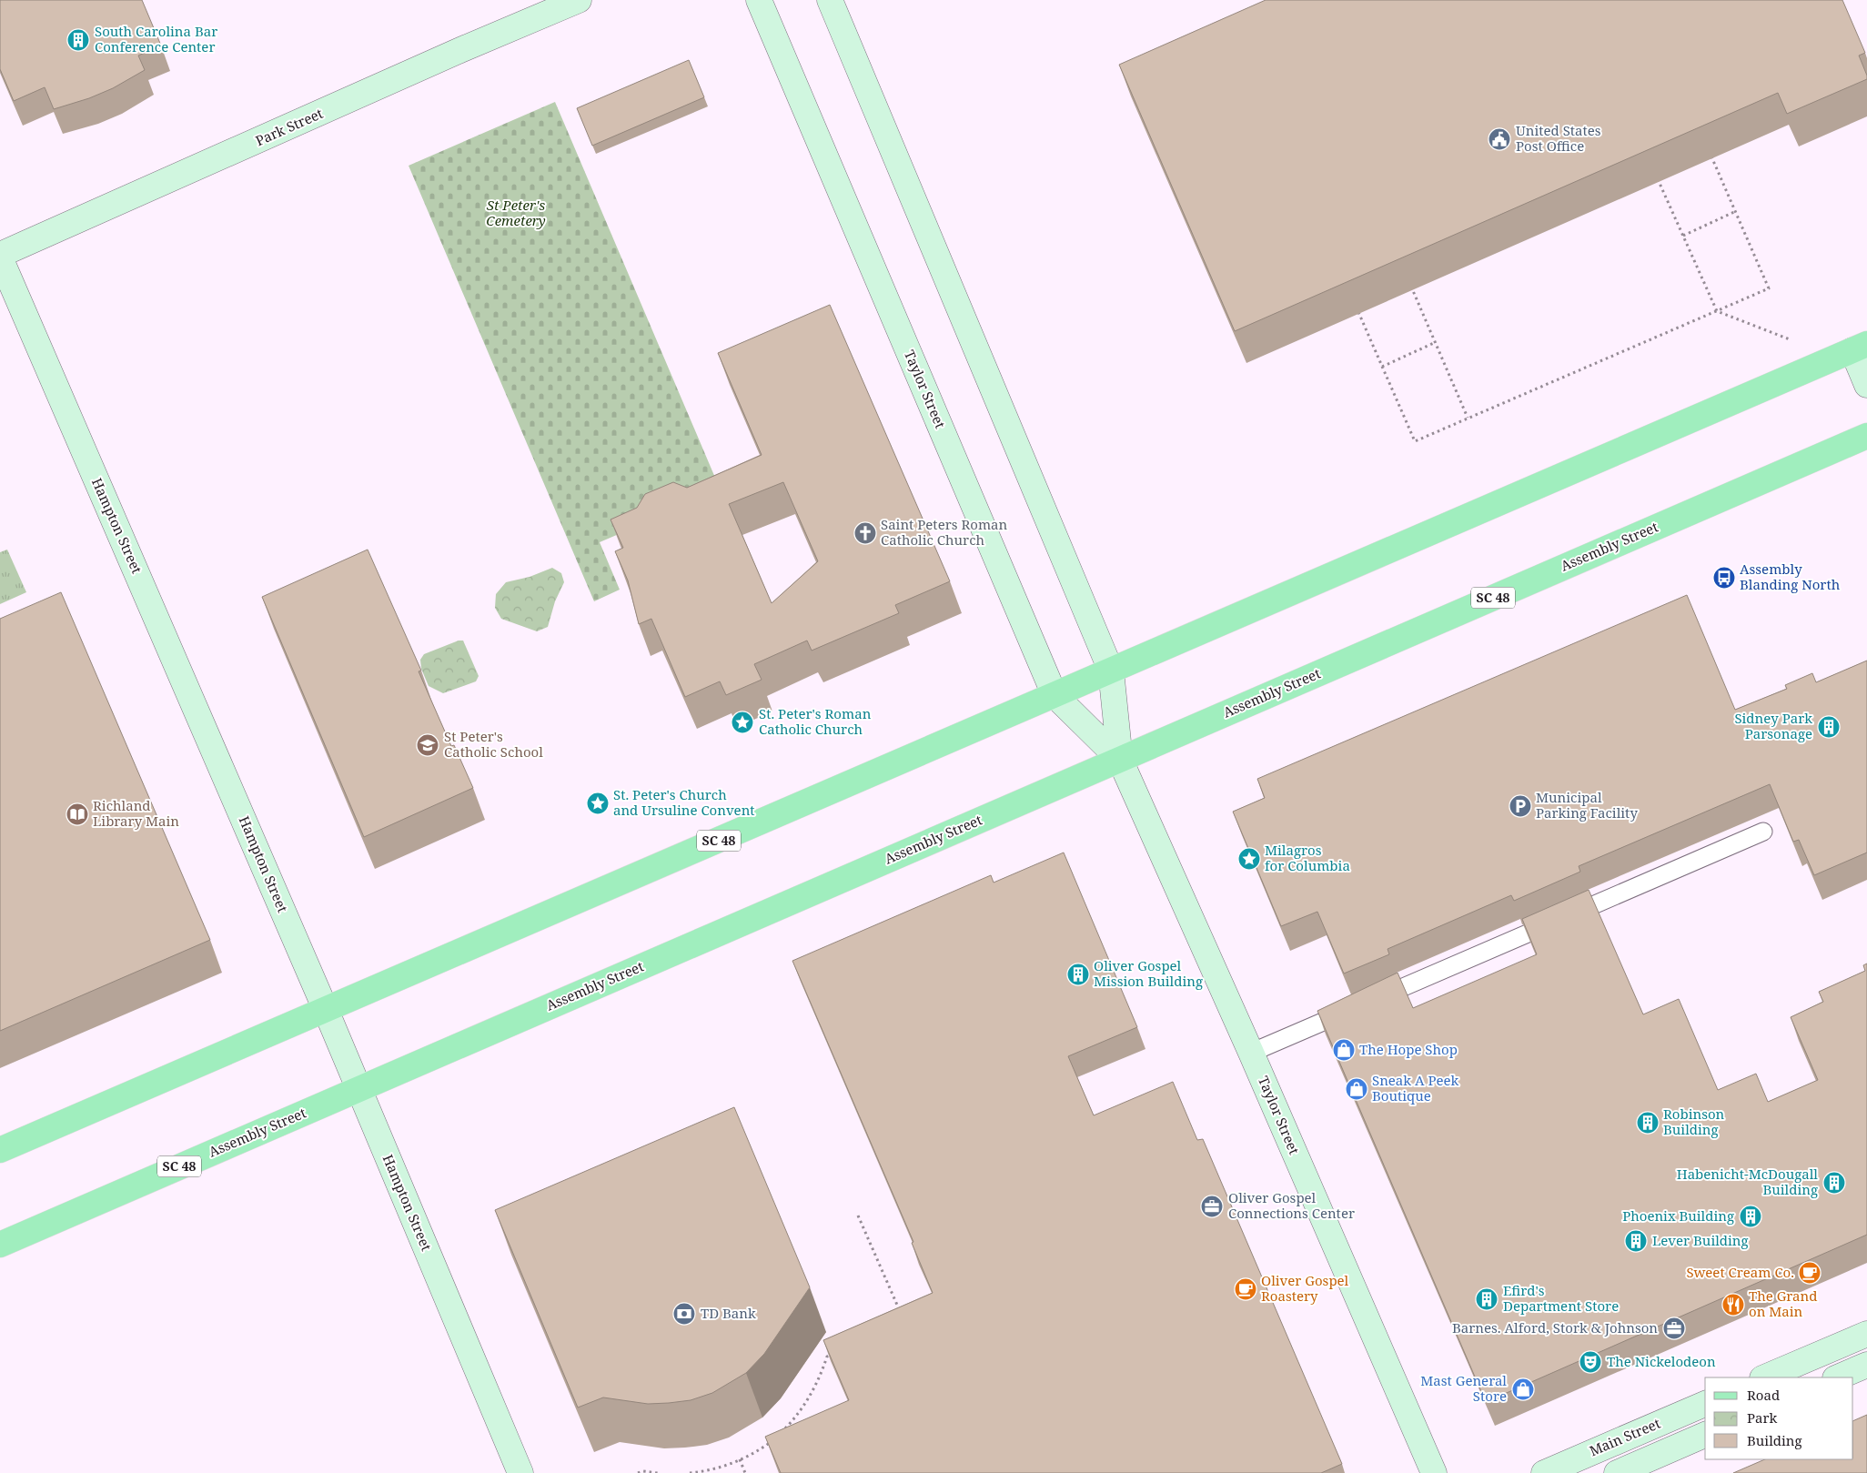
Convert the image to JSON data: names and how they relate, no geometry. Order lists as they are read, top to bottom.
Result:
{
  "streets": {
    "main road": [
      "Park Street",
      "Taylor Street",
      "Hampton Street",
      "Assembly Street",
      "SC 48",
      "Main Street"
    ]
  },
  "crossings": [
    ["Park Street", "Hampton Street"],
    ["Taylor Street", "Assembly Street"],
    ["Taylor Street", "SC 48"],
    ["Hampton Street", "Assembly Street"],
    ["Hampton Street", "SC 48"]
  ],
  "parks": ["St Peter's Cemetery"],
  "places": {
    "building": [
      "South Carolina Bar Conference Center",
      "Sidney Park Parsonage",
      "Oliver Gospel Mission Building",
      "Robinson Building",
      "Habenicht-McDougall Building",
      "Phoenix Building",
      "Lever Building",
      "Efird's Department Store"
    ],
    "public building": ["United States Post Office"],
    "church": ["Saint Peters Roman Catholic Church"],
    "bus stop": ["Assembly Blanding North"],
    "place": ["St. Peter's Roman Catholic Church", "St. Peter's Church and Ursuline Convent", "Milagros for Columbia"],
    "school or university": ["St Peter's Catholic School"],
    "parking": ["Municipal Parking Facility"],
    "library": ["Richland Library Main"],
    "shop": ["The Hope Shop", "Sneak A Peek Boutique", "Mast General Store"],
    "office": ["Oliver Gospel Connections Center", "Barnes. Alford, Stork & Johnson"],
    "cafe": ["Sweet Cream Co.", "Oliver Gospel Roastery"],
    "restaurant": ["The Grand on Main"],
    "bank": ["TD Bank"],
    "theatre": ["The Nickelodeon"]
  },
  "legend": ["Road", "Park", "Building"]
}
